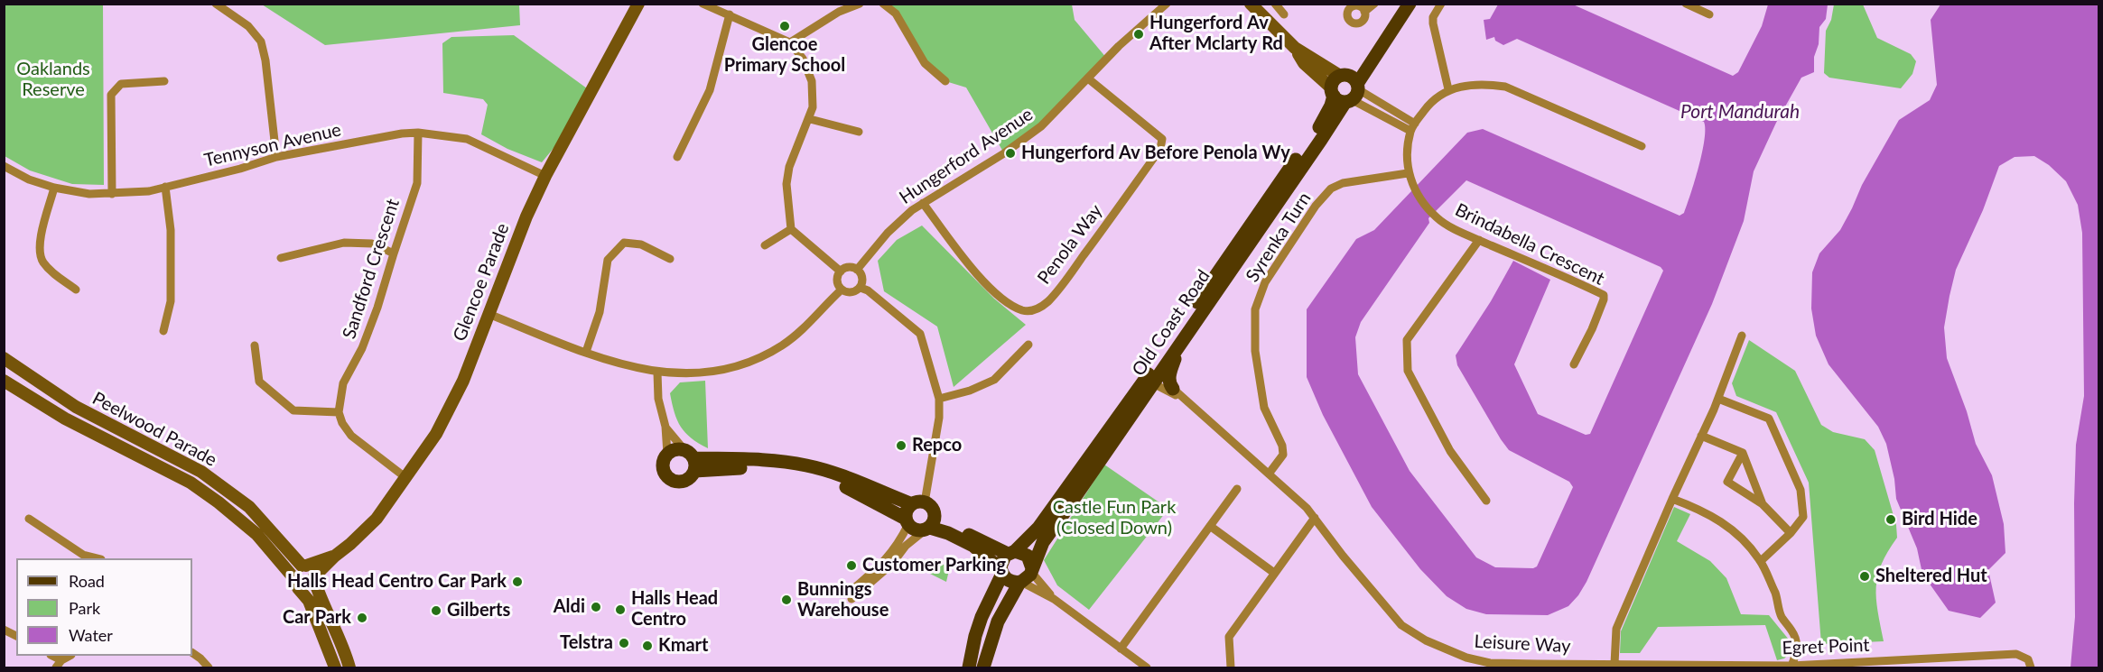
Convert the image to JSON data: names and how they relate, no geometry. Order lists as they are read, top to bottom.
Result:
{
  "streets": {
    "main road": ["Old Coast Road"],
    "street": [
      "Tennyson Avenue",
      "Hungerford Avenue",
      "Syrenka Turn",
      "Penola Way",
      "Brindabella Crescent",
      "Sandford Crescent",
      "Glencoe Parade",
      "Peelwood Parade",
      "Leisure Way",
      "Egret Point"
    ]
  },
  "crossings": [
    ["Tennyson Avenue", "Sandford Crescent"],
    ["Tennyson Avenue", "Glencoe Parade"],
    ["Hungerford Avenue", "Penola Way"],
    ["Syrenka Turn", "Brindabella Crescent"],
    ["Syrenka Turn", "Leisure Way"],
    ["Glencoe Parade", "Peelwood Parade"],
    ["Old Coast Road", "Leisure Way"],
    ["Leisure Way", "Egret Point"]
  ],
  "water": ["Port Mandurah"],
  "parks": ["Oaklands Reserve", "Castle Fun Park (Closed Down)"],
  "places": [
    "Glencoe Primary School",
    "Hungerford Av After Mclarty Rd",
    "Hungerford Av Before Penola Wy",
    "Repco",
    "Bird Hide",
    "Customer Parking",
    "Sheltered Hut",
    "Halls Head Centro Car Park",
    "Bunnings Warehouse",
    "Aldi",
    "Halls Head Centro",
    "Gilberts",
    "Car Park",
    "Telstra",
    "Kmart"
  ],
  "legend": ["Road", "Park", "Water"]
}
